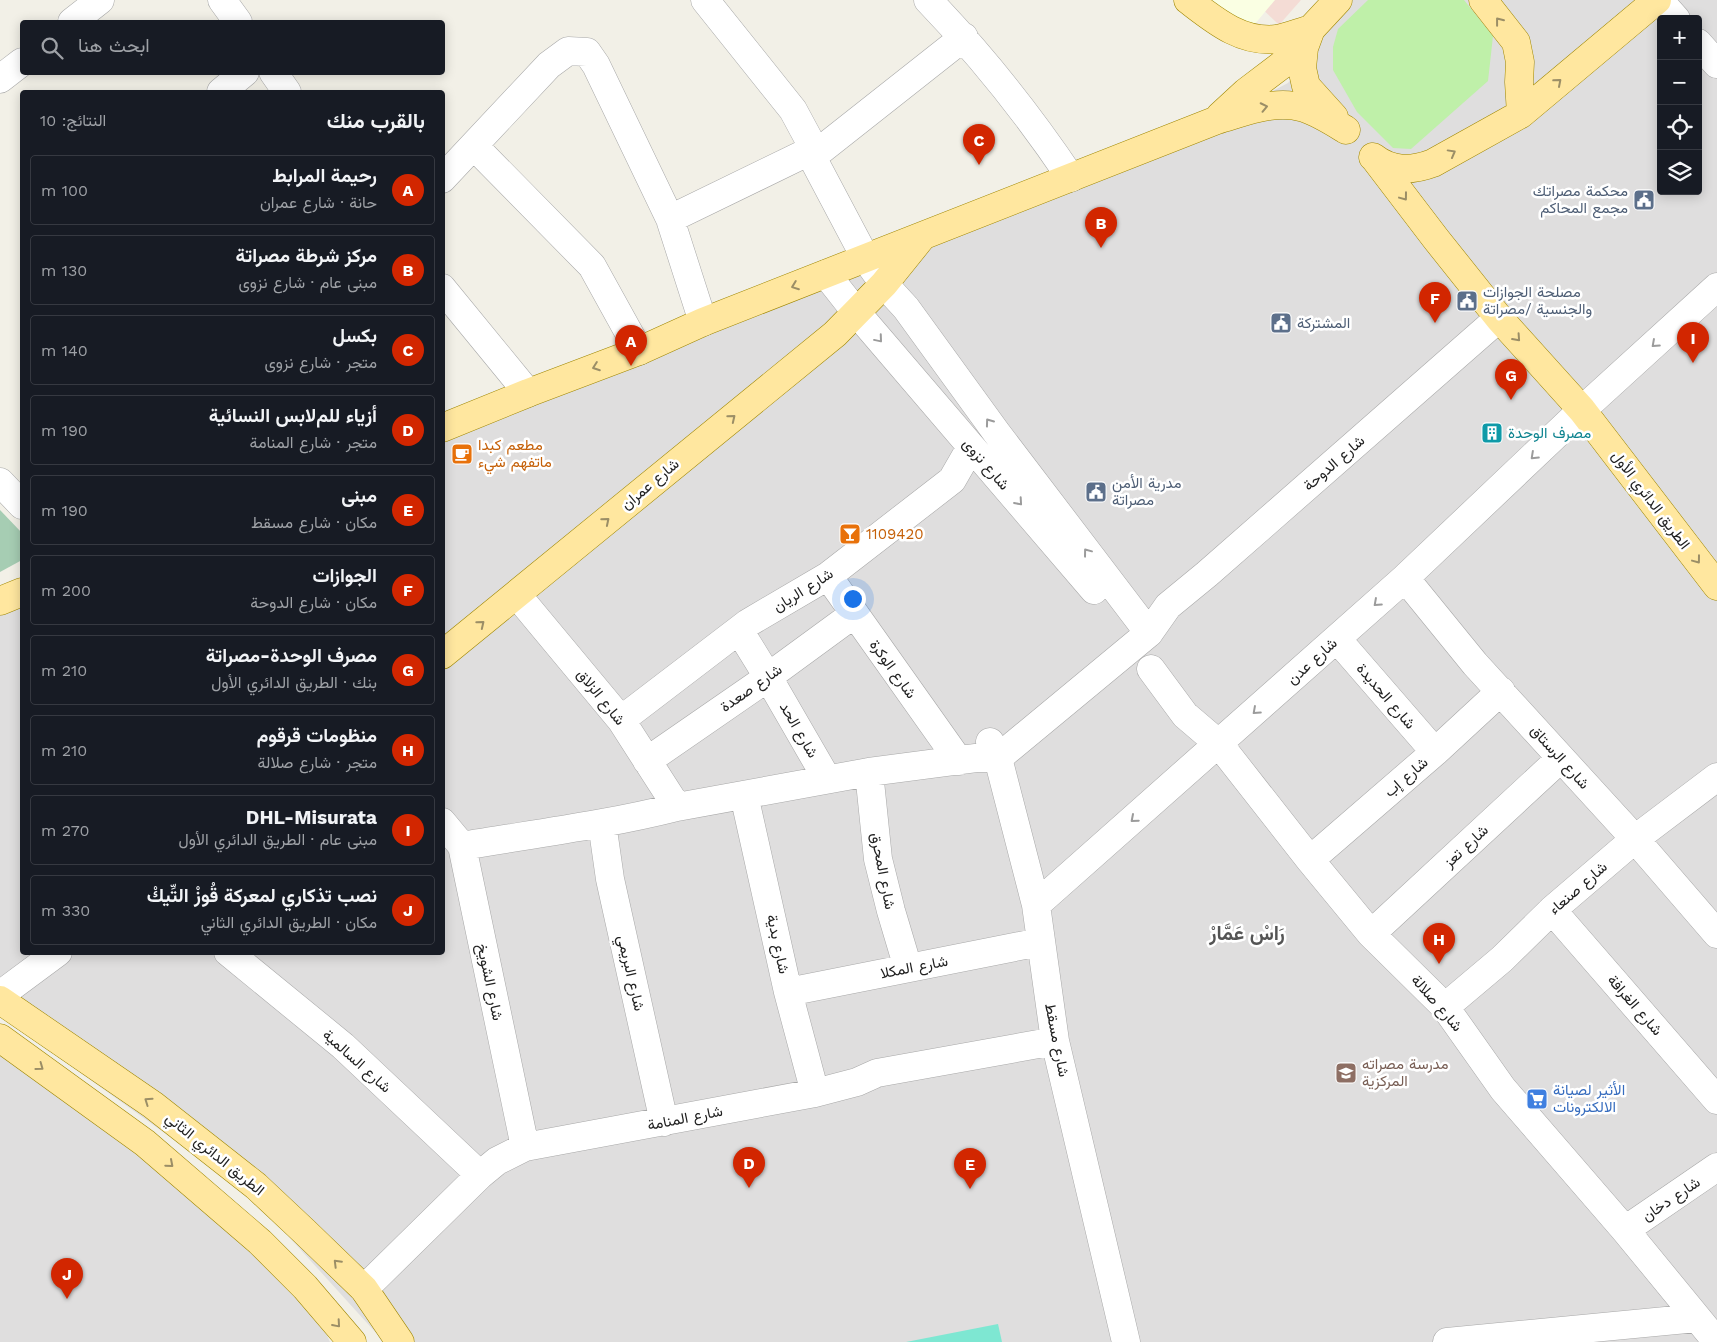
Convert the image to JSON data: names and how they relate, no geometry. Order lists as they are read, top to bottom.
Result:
{
  "streets": {
    "main road": ["شارع عمران", "الطريق الدائري الأول", "الطريق الدائري الثاني"],
    "street": [
      "شارع الدوحة",
      "شارع نزوى",
      "شارع الريان",
      "شارع عدن",
      "شارع الوكرة",
      "شارع صعدة",
      "شارع الحديدة",
      "شارع الزلاق",
      "شارع الحد",
      "شارع الرستاق",
      "شارع إب",
      "شارع تعز",
      "شارع المحرق",
      "شارع صنعاء",
      "شارع بدية",
      "شارع المكلا",
      "شارع البريمي",
      "شارع الشويخ",
      "شارع صلالة",
      "شارع الغرافة",
      "شارع مسقط",
      "شارع السالمية",
      "شارع المنامة",
      "شارع دخان"
    ]
  },
  "crossings": [
    ["شارع الدوحة", "شارع نزوى"],
    ["شارع الدوحة", "الطريق الدائري الأول"],
    ["شارع الدوحة", "شارع الوكرة"],
    ["شارع الدوحة", "شارع صلالة"],
    ["شارع الدوحة", "شارع مسقط"],
    ["شارع نزوى", "شارع عمران"],
    ["شارع نزوى", "شارع الريان"],
    ["شارع نزوى", "شارع صلالة"],
    ["شارع عمران", "شارع الزلاق"],
    ["الطريق الدائري الأول", "شارع عدن"],
    ["شارع الريان", "شارع الوكرة"],
    ["شارع الريان", "شارع الزلاق"],
    ["شارع الريان", "شارع الحد"],
    ["شارع عدن", "شارع الحديدة"],
    ["شارع عدن", "شارع الرستاق"],
    ["شارع عدن", "شارع صلالة"],
    ["شارع عدن", "شارع مسقط"],
    ["شارع الوكرة", "شارع صعدة"],
    ["شارع الوكرة", "شارع مسقط"],
    ["شارع صعدة", "شارع الزلاق"],
    ["شارع صعدة", "شارع الحد"],
    ["شارع الحديدة", "شارع إب"],
    ["شارع الرستاق", "شارع إب"],
    ["شارع الرستاق", "شارع تعز"],
    ["شارع الرستاق", "شارع صنعاء"],
    ["شارع إب", "شارع صلالة"],
    ["شارع تعز", "شارع صلالة"],
    ["شارع المحرق", "شارع المكلا"],
    ["شارع صنعاء", "شارع صلالة"],
    ["شارع صنعاء", "شارع الغرافة"],
    ["شارع بدية", "شارع المكلا"],
    ["شارع بدية", "شارع المنامة"],
    ["شارع المكلا", "شارع مسقط"],
    ["شارع البريمي", "شارع المنامة"],
    ["شارع الشويخ", "شارع المنامة"],
    ["شارع صلالة", "شارع دخان"],
    ["شارع مسقط", "شارع المنامة"],
    ["شارع السالمية", "شارع المنامة"],
    ["شارع المنامة", "الطريق الدائري الثاني"]
  ],
  "one_way": ["الطريق الدائري الأول", "شارع عدن"],
  "districts": ["رَاسْ عَمَّارْ"],
  "places": {
    "public building": [
      "محكمة مصراتك مجمع المحاكم",
      "مصلحة الجوازات والجنسية /مصراتة",
      "المشتركة",
      "مدرية الأمن مصراتة"
    ],
    "building": ["مصرف الوحدة"],
    "cafe": ["مطعم كبدا ماتفهم شيء"],
    "bar": ["1109420"],
    "school or university": ["مدرسة مصراته المركزية"],
    "supermarket": ["الأثير لصيانة الالكترونات"]
  },
  "page": {
    "map_buttons": ["+", "−"],
    "search": "ابحث هنا",
    "heading": ["بالقرب منك", "النتائج: 10"],
    "pins": [
      "C",
      "B",
      "F",
      "I",
      "A",
      "G",
      "H",
      "D",
      "E",
      "J"
    ],
    "list": [
      {
        "mark": "A",
        "name": "رحيمة المرابط",
        "note": "حانة · شارع عمران",
        "value": "100 m"
      },
      {
        "mark": "B",
        "name": "مركز شرطة مصراتة",
        "note": "مبنى عام · شارع نزوى",
        "value": "130 m"
      },
      {
        "mark": "C",
        "name": "بكسل",
        "note": "متجر · شارع نزوى",
        "value": "140 m"
      },
      {
        "mark": "D",
        "name": "أزياء للمﻻبس النسائية",
        "note": "متجر · شارع المنامة",
        "value": "190 m"
      },
      {
        "mark": "E",
        "name": "مبنى",
        "note": "مكان · شارع مسقط",
        "value": "190 m"
      },
      {
        "mark": "F",
        "name": "الجوازات",
        "note": "مكان · شارع الدوحة",
        "value": "200 m"
      },
      {
        "mark": "G",
        "name": "مصرف الوحدة-مصراتة",
        "note": "بنك · الطريق الدائري الأول",
        "value": "210 m"
      },
      {
        "mark": "H",
        "name": "منظومات قرقوم",
        "note": "متجر · شارع صلالة",
        "value": "210 m"
      },
      {
        "mark": "I",
        "name": "DHL-Misurata",
        "note": "مبنى عام · الطريق الدائري الأول",
        "value": "270 m"
      },
      {
        "mark": "J",
        "name": "نصب تذكاري لمعركة قُوزْ التِّيكْ",
        "note": "مكان · الطريق الدائري الثاني",
        "value": "330 m"
      }
    ]
  }
}
